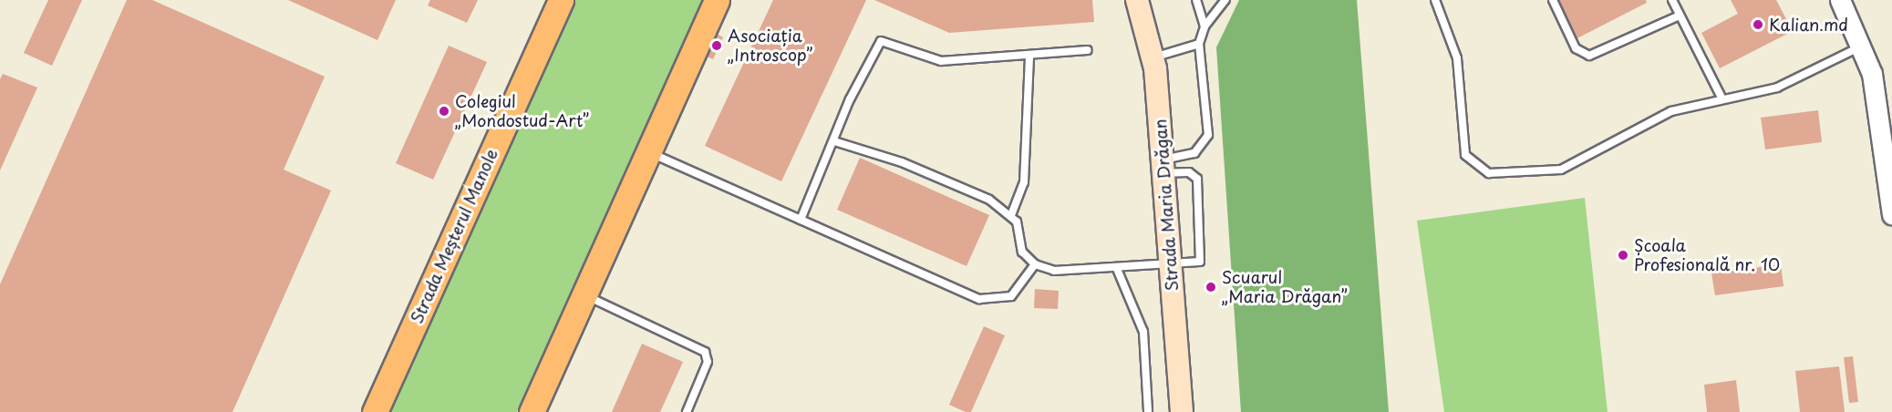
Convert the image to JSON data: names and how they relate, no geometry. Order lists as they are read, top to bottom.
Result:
{
  "streets": {
    "main road": ["Strada Maria Drăgan", "Strada Meșterul Manole"]
  },
  "places": [
    "Kalian.md",
    "Asociația „Introscop”",
    "Colegiul „Mondostud-Art”",
    "Școala Profesională nr. 10",
    "Scuarul „Maria Drăgan”"
  ]
}
